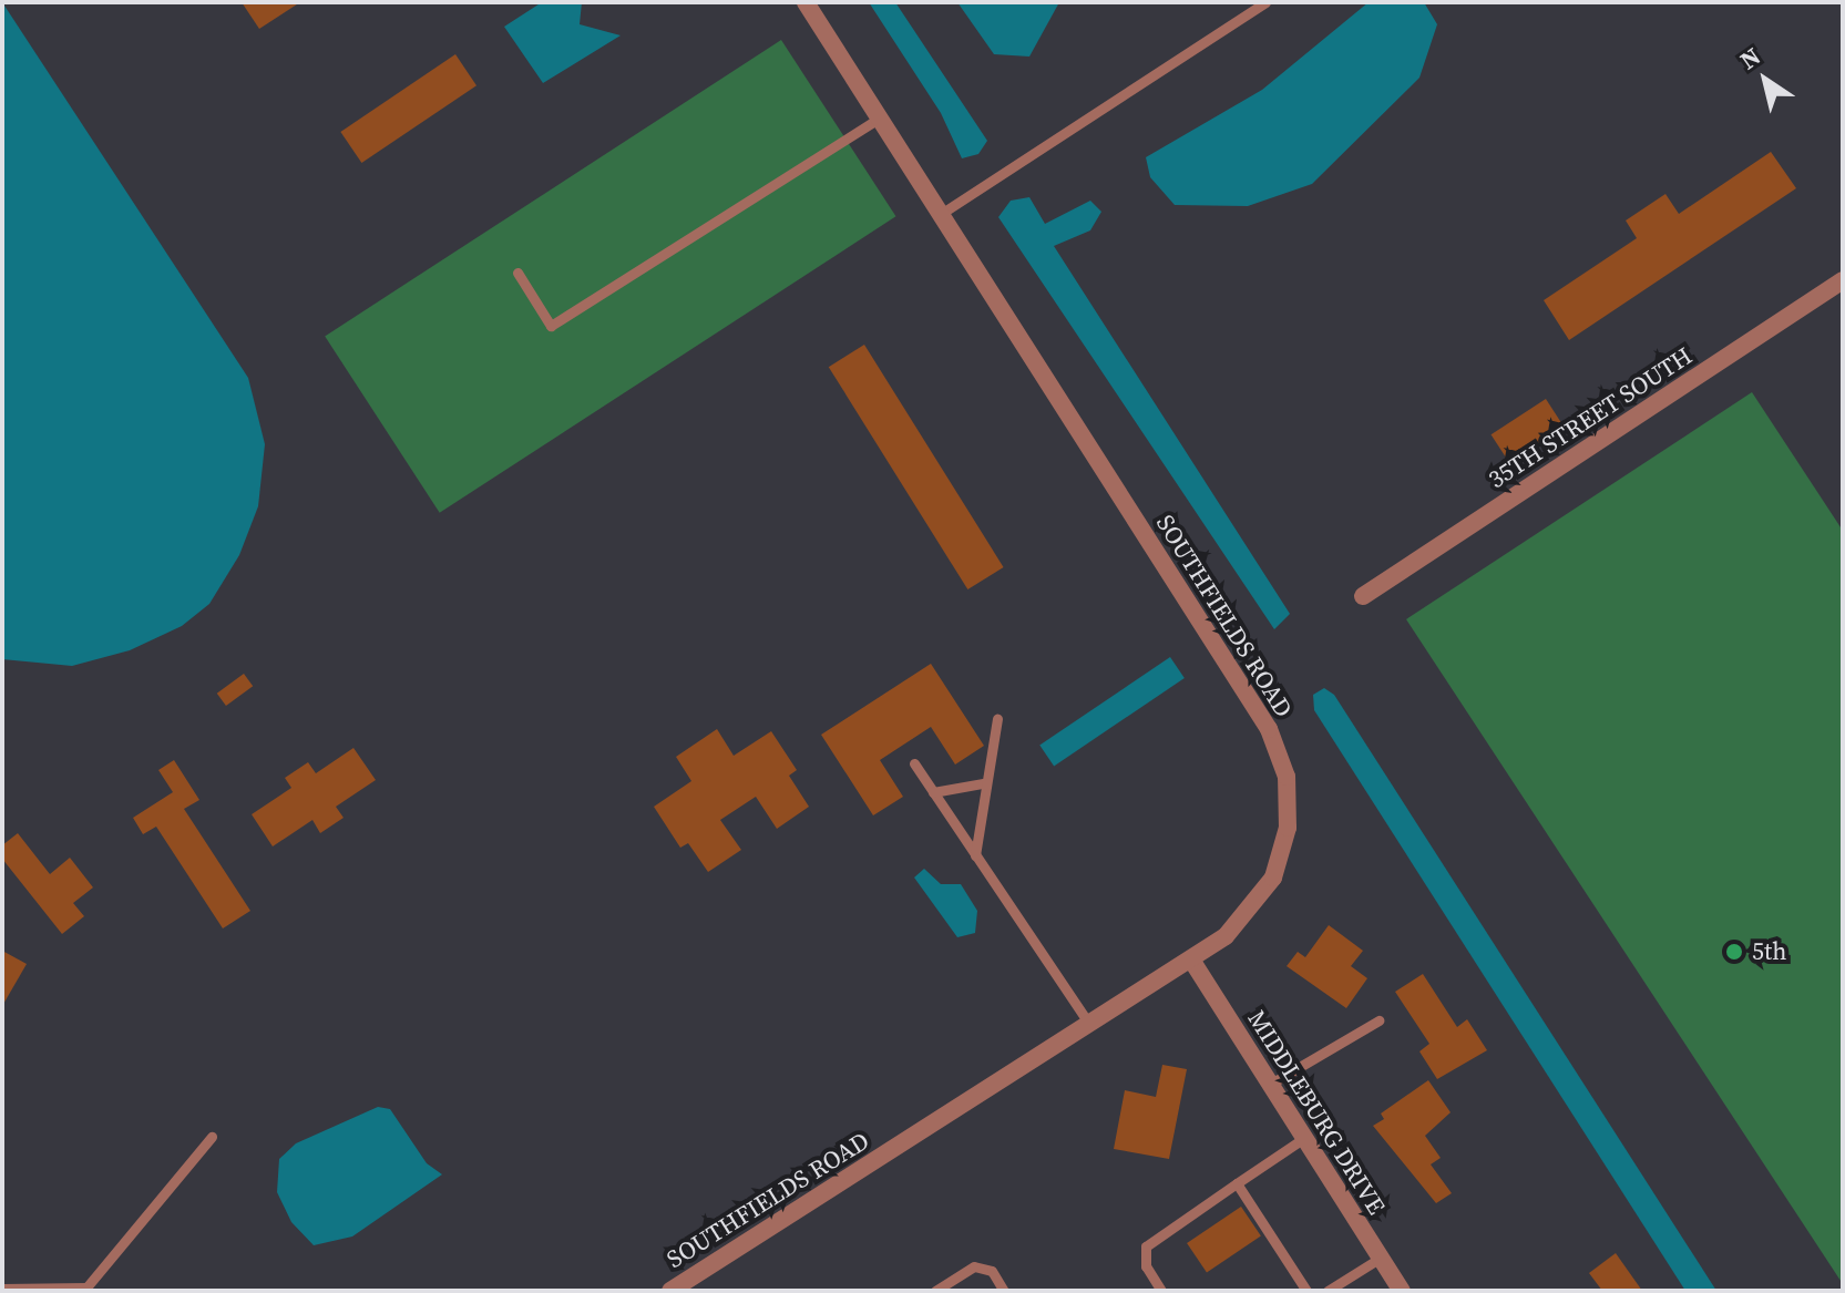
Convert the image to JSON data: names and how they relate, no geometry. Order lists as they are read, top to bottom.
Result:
{
  "streets": {
    "street": ["35TH STREET SOUTH", "SOUTHFIELDS ROAD", "MIDDLEBURG DRIVE"]
  },
  "crossings": [
    ["SOUTHFIELDS ROAD", "MIDDLEBURG DRIVE"]
  ],
  "places": ["5th"],
  "north": "top left"
}
